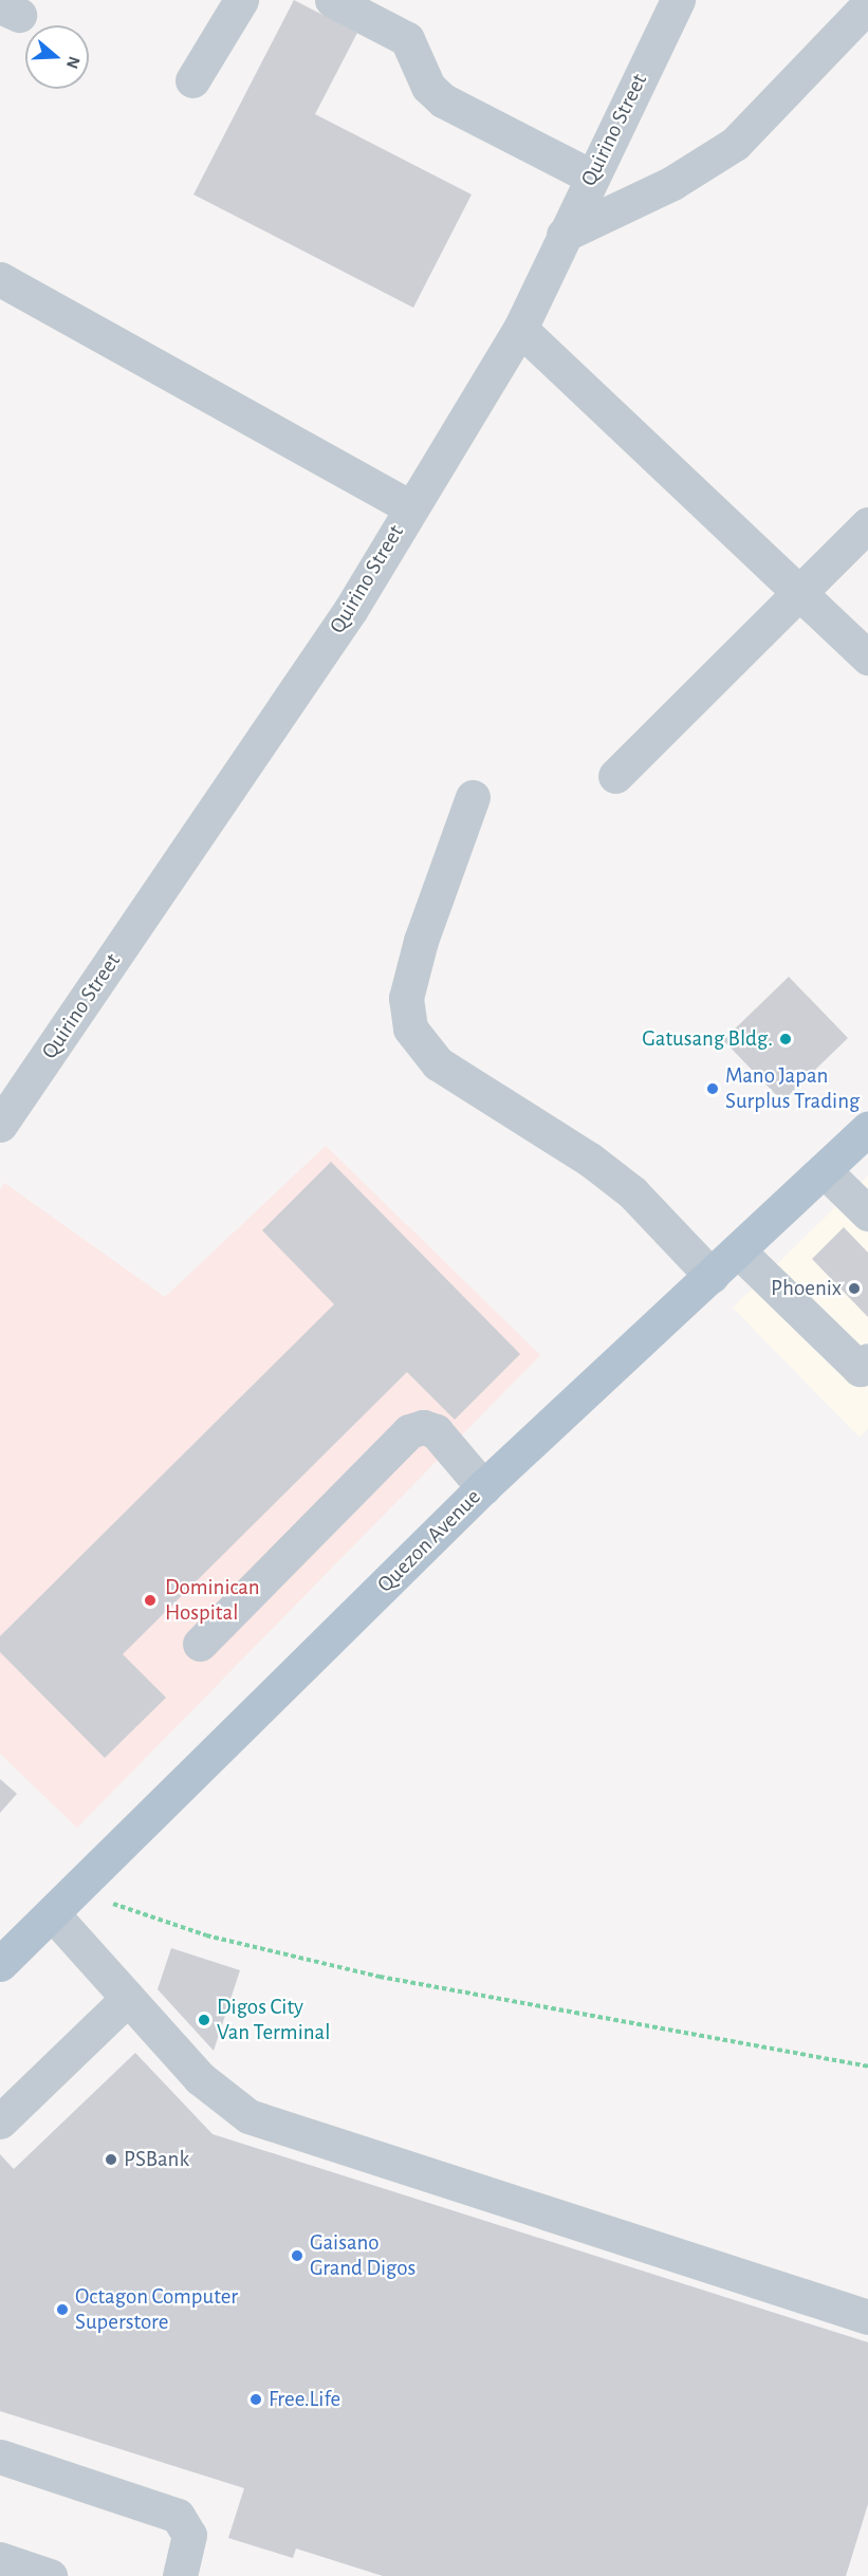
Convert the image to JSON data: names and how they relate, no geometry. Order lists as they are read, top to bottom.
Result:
{
  "streets": {
    "main road": ["Quezon Avenue"],
    "street": ["Quirino Street"]
  },
  "places": [
    "Gatusang Bldg.",
    "Mano Japan Surplus Trading",
    "Phoenix",
    "Dominican Hospital",
    "Digos City Van Terminal",
    "PSBank",
    "Gaisano Grand Digos",
    "Octagon Computer Superstore",
    "Free.Life"
  ],
  "north": "right"
}
